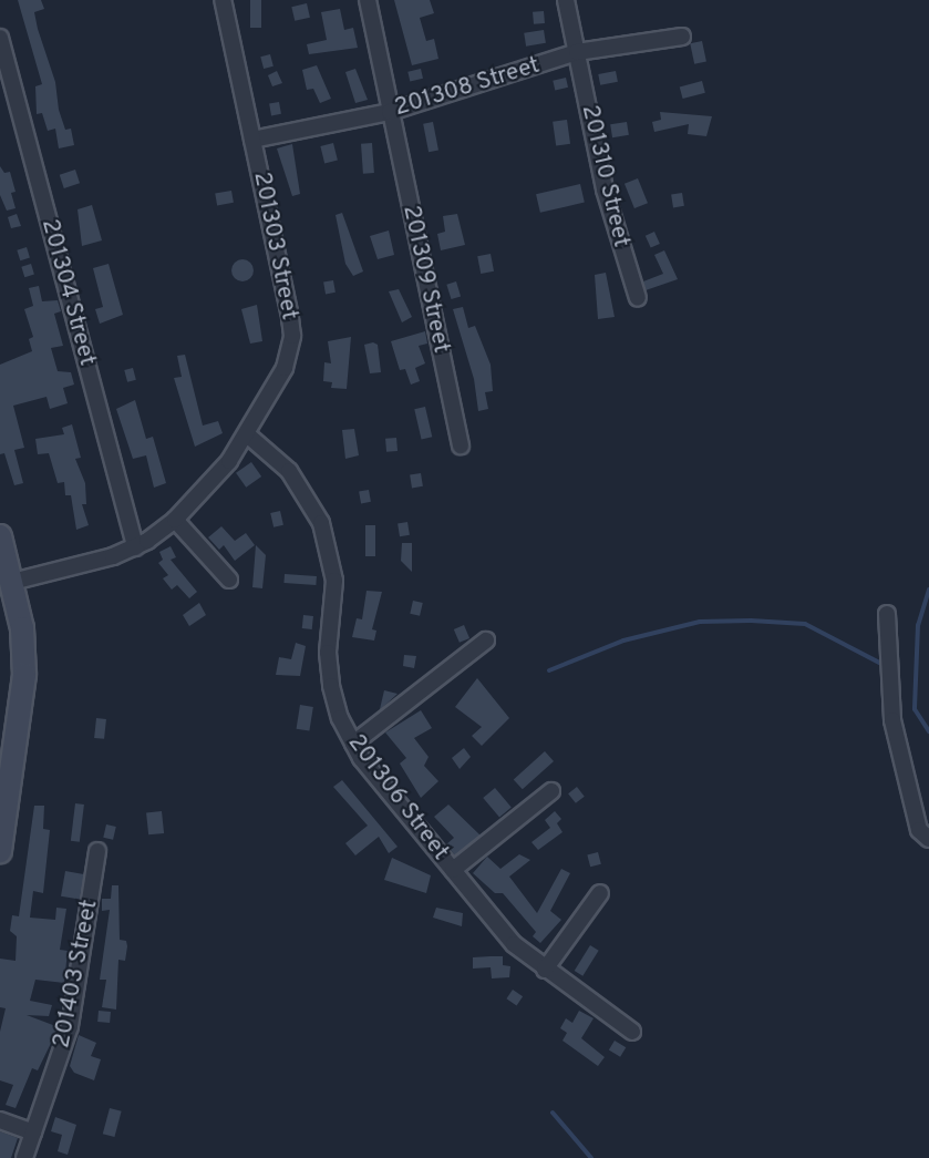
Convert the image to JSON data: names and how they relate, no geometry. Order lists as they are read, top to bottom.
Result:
{
  "streets": {
    "street": [
      "201308 Street",
      "201310 Street",
      "201303 Street",
      "201309 Street",
      "201304 Street",
      "201306 Street",
      "201403 Street"
    ]
  },
  "crossings": [
    ["201308 Street", "201310 Street"],
    ["201308 Street", "201303 Street"],
    ["201308 Street", "201309 Street"],
    ["201303 Street", "201304 Street"],
    ["201303 Street", "201306 Street"]
  ]
}
